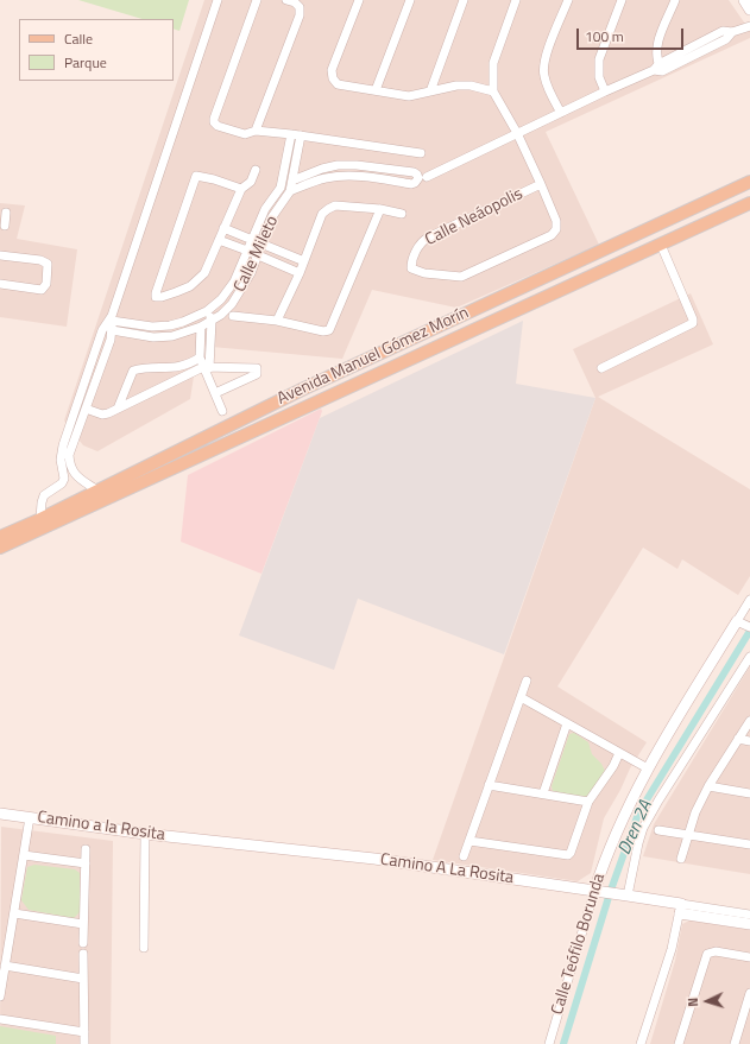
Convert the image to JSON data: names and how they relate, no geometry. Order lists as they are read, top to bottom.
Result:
{
  "streets": {
    "main road": ["Avenida Manuel Gómez Morín"],
    "street": [
      "Calle Neáopolis",
      "Calle Mileto",
      "Camino a la Rosita",
      "Camino A La Rosita",
      "Calle Teófilo Borunda"
    ]
  },
  "crossings": [
    ["Camino a la Rosita", "Camino A La Rosita"],
    ["Camino A La Rosita", "Calle Teófilo Borunda"]
  ],
  "water": ["Dren 2A"],
  "legend": ["Calle", "Parque"],
  "scale_bar": "100 m",
  "north": "left"
}
